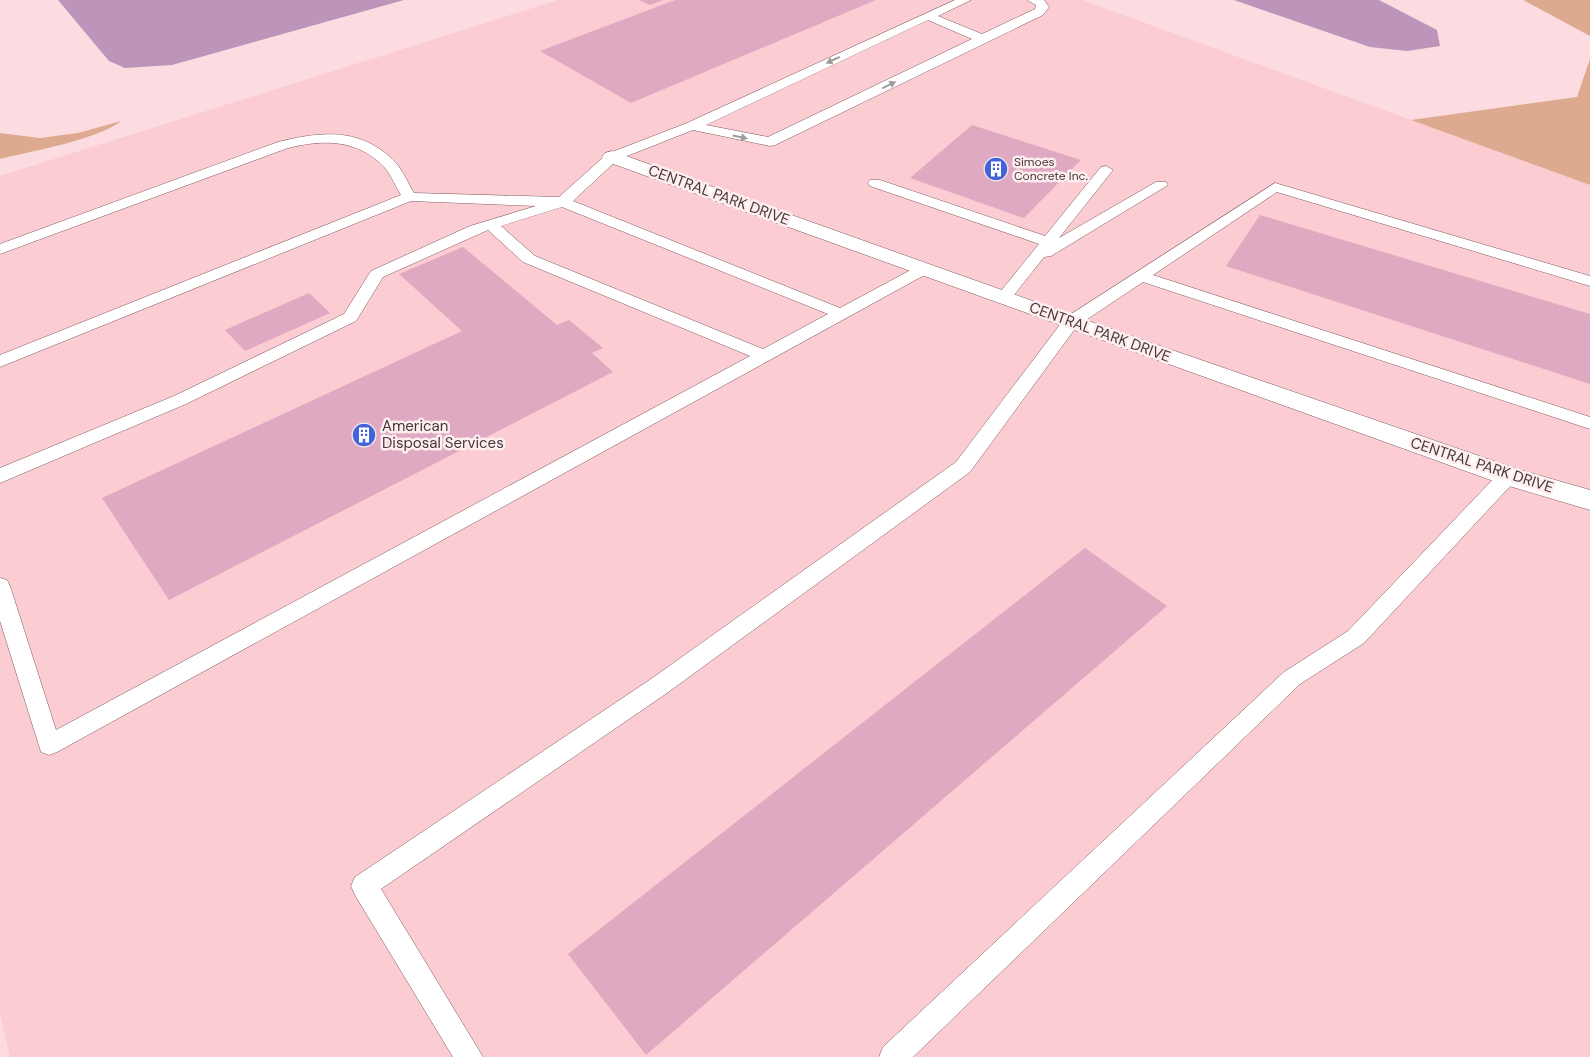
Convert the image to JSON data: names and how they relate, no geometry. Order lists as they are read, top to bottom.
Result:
{
  "streets": {
    "street": ["CENTRAL PARK DRIVE"]
  },
  "places": {
    "building": ["Simoes Concrete Inc.", "American Disposal Services"]
  }
}
